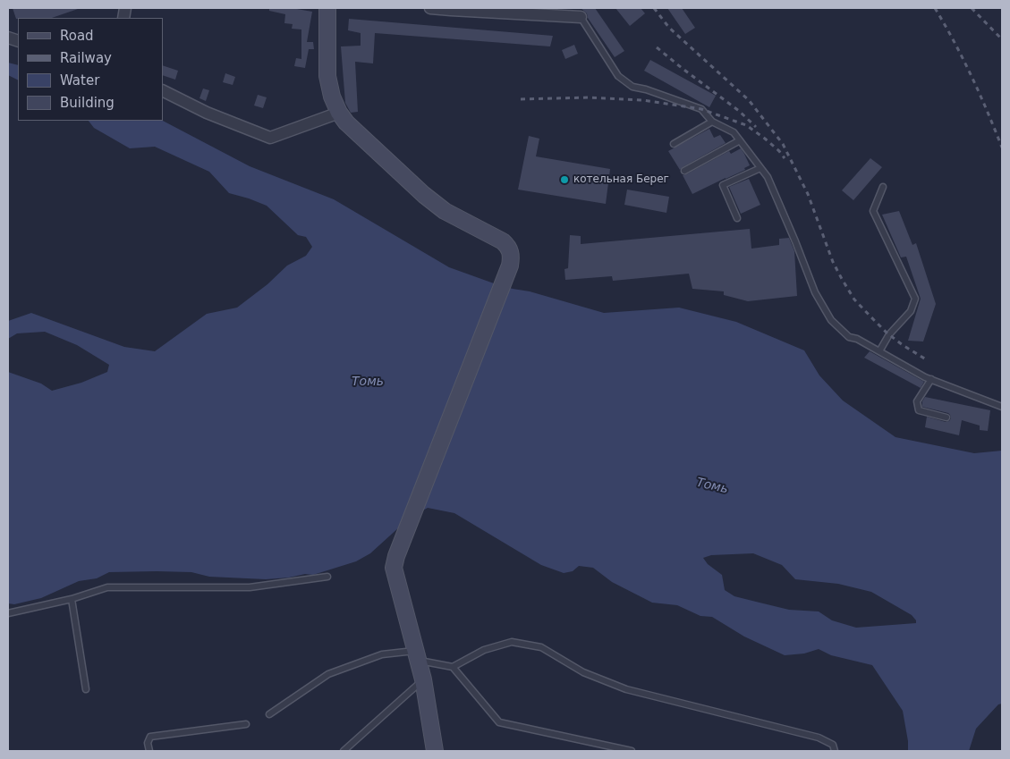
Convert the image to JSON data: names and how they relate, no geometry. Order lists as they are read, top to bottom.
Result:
{
  "water": ["Томь"],
  "places": ["котельная Берег"],
  "legend": [
    "Road",
    "Railway",
    "Water",
    "Building"
  ]
}
